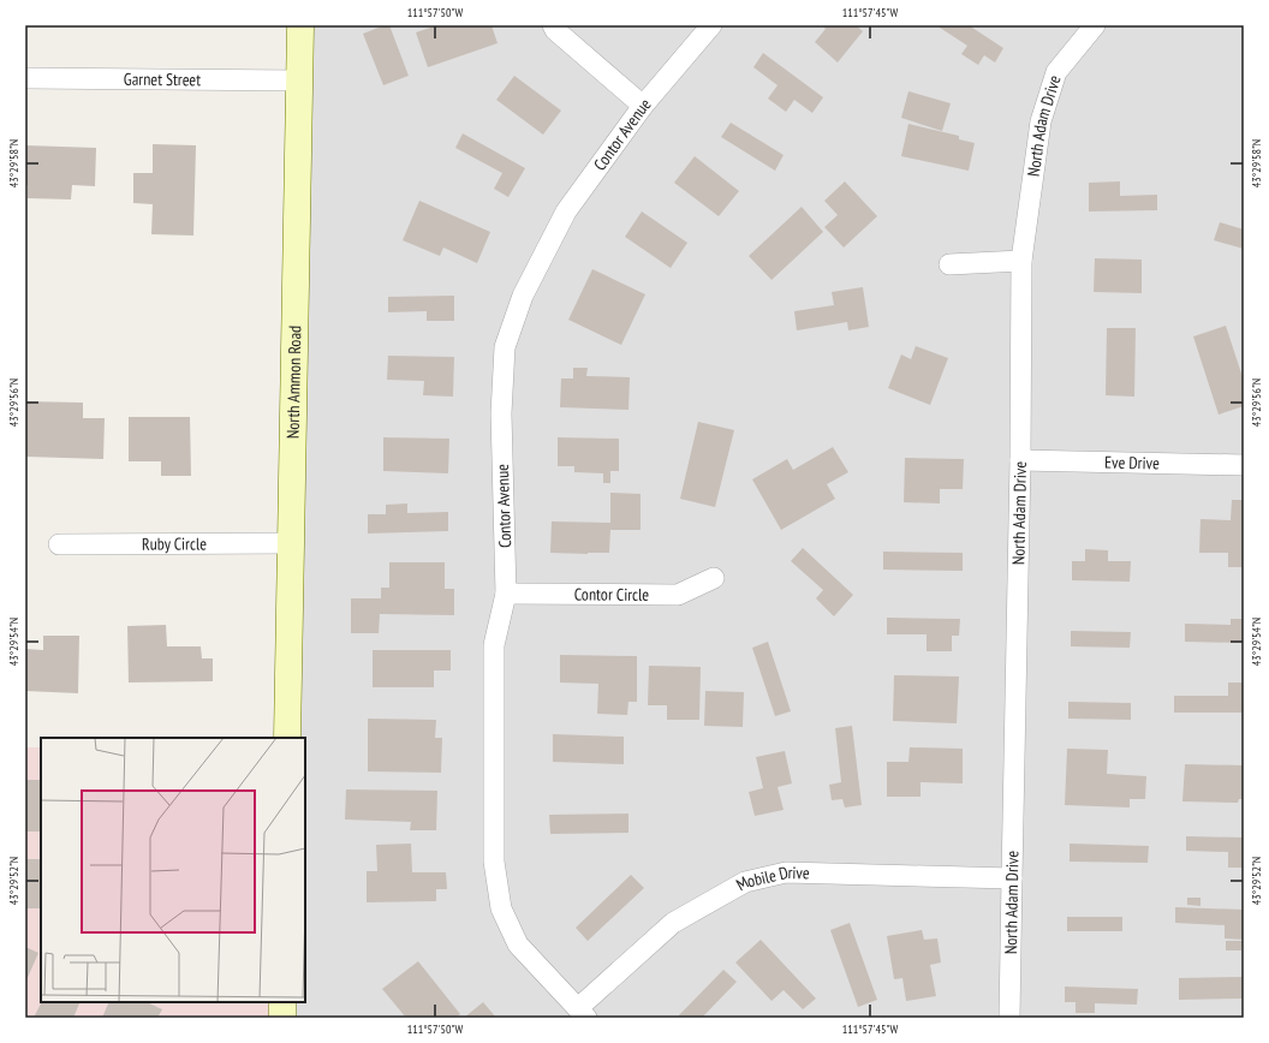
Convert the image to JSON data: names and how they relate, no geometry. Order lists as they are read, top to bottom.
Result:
{
  "streets": {
    "main road": ["North Ammon Road"],
    "street": [
      "Garnet Street",
      "North Adam Drive",
      "Contor Avenue",
      "Eve Drive",
      "Ruby Circle",
      "Contor Circle",
      "Mobile Drive"
    ]
  },
  "crossings": [
    ["Garnet Street", "North Ammon Road"],
    ["North Adam Drive", "Eve Drive"],
    ["North Adam Drive", "Mobile Drive"],
    ["Contor Avenue", "Contor Circle"],
    ["Contor Avenue", "Mobile Drive"],
    ["North Ammon Road", "Ruby Circle"]
  ],
  "coordinates": [
    "111°57'50\"W",
    "111°57'45\"W",
    "43°29'58\"N",
    "43°29'56\"N",
    "43°29'54\"N",
    "43°29'52\"N"
  ]
}
